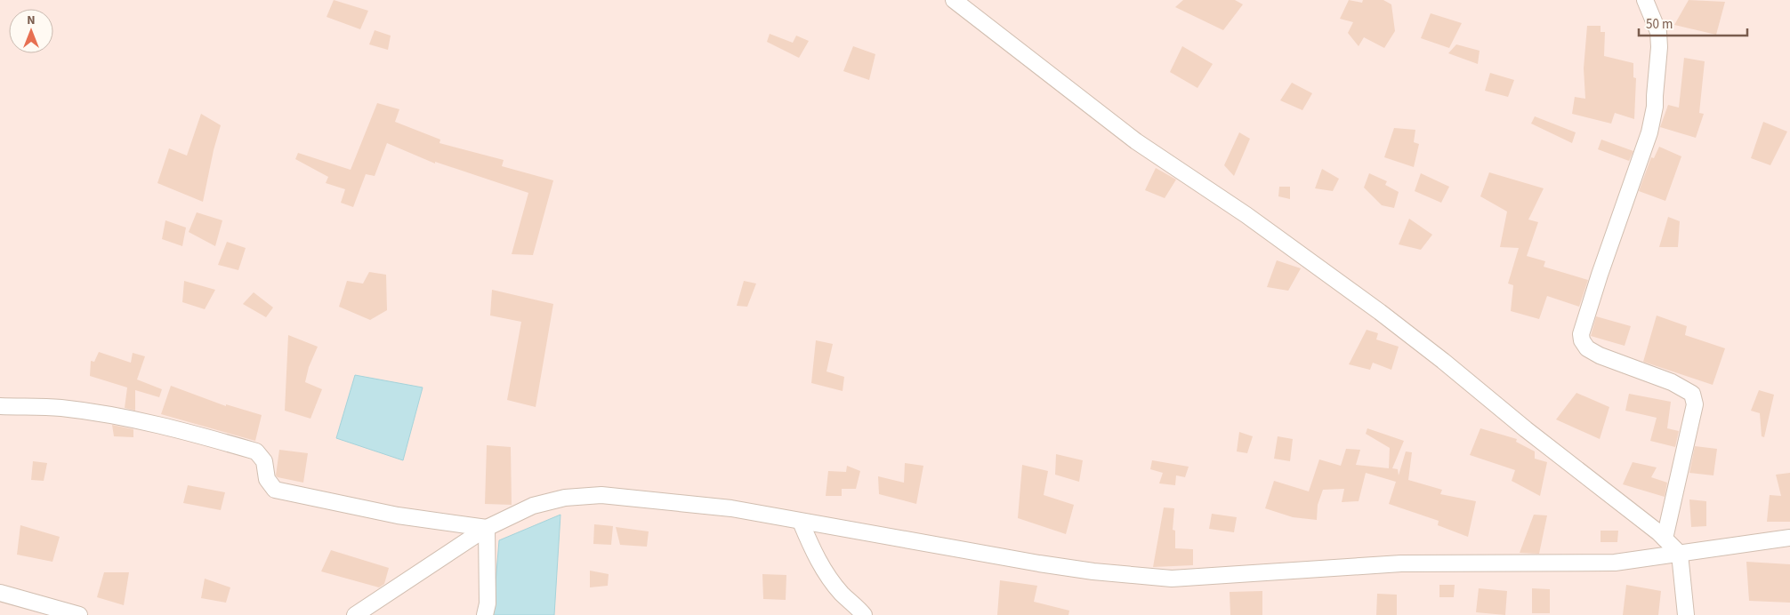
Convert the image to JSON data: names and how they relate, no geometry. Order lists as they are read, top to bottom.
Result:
{
  "scale_bar": "50 m",
  "north": "top"
}
